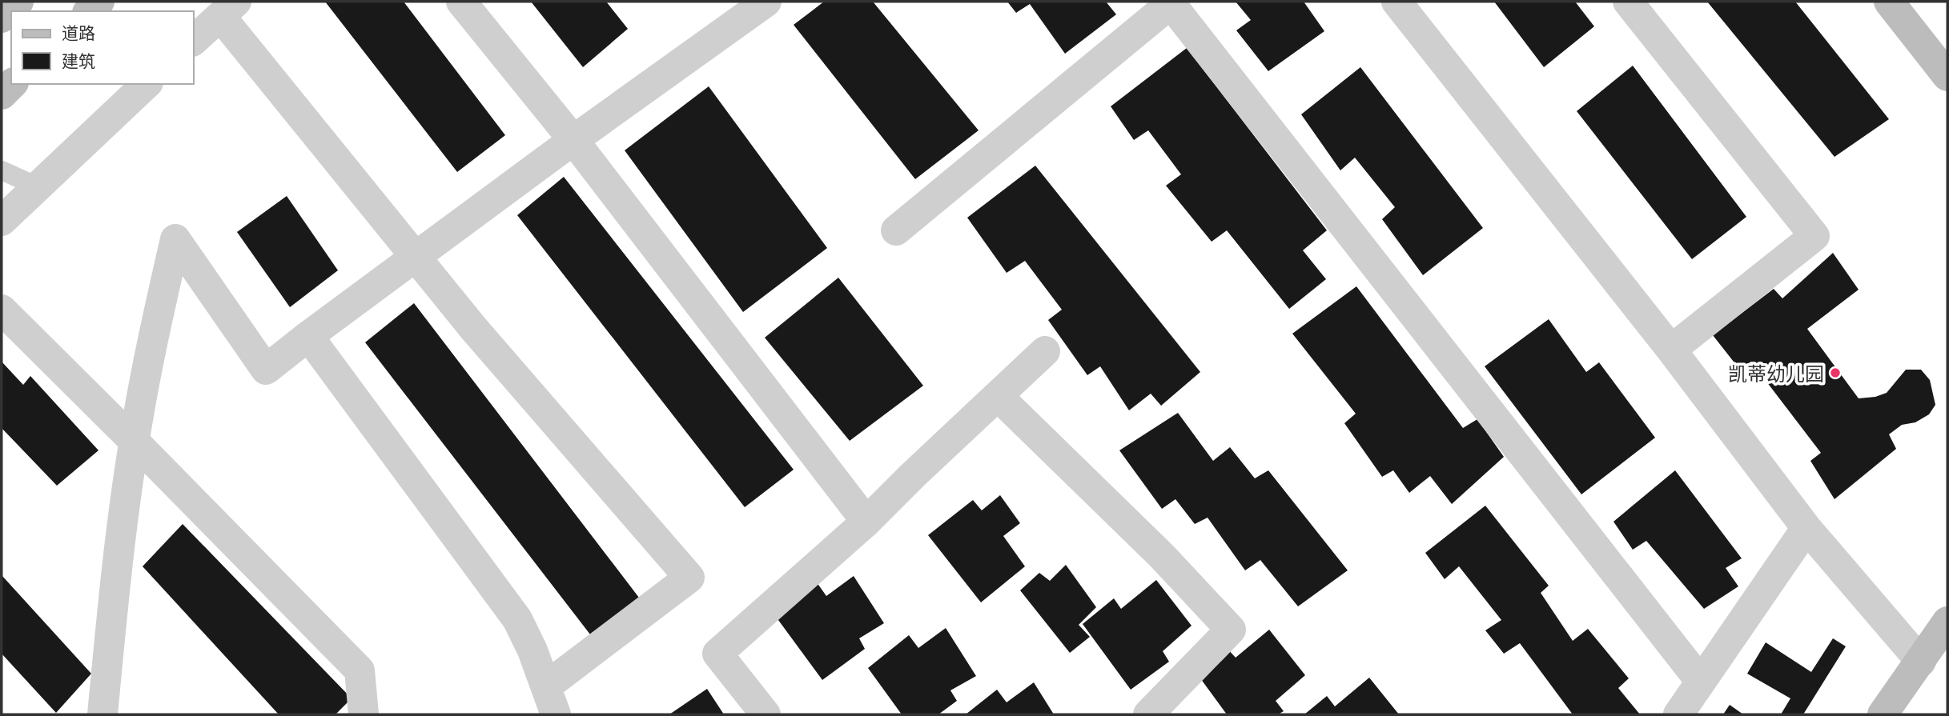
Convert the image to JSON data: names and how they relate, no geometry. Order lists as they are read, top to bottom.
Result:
{
  "places": ["凯蒂幼儿园"],
  "legend": ["道路", "建筑"]
}
